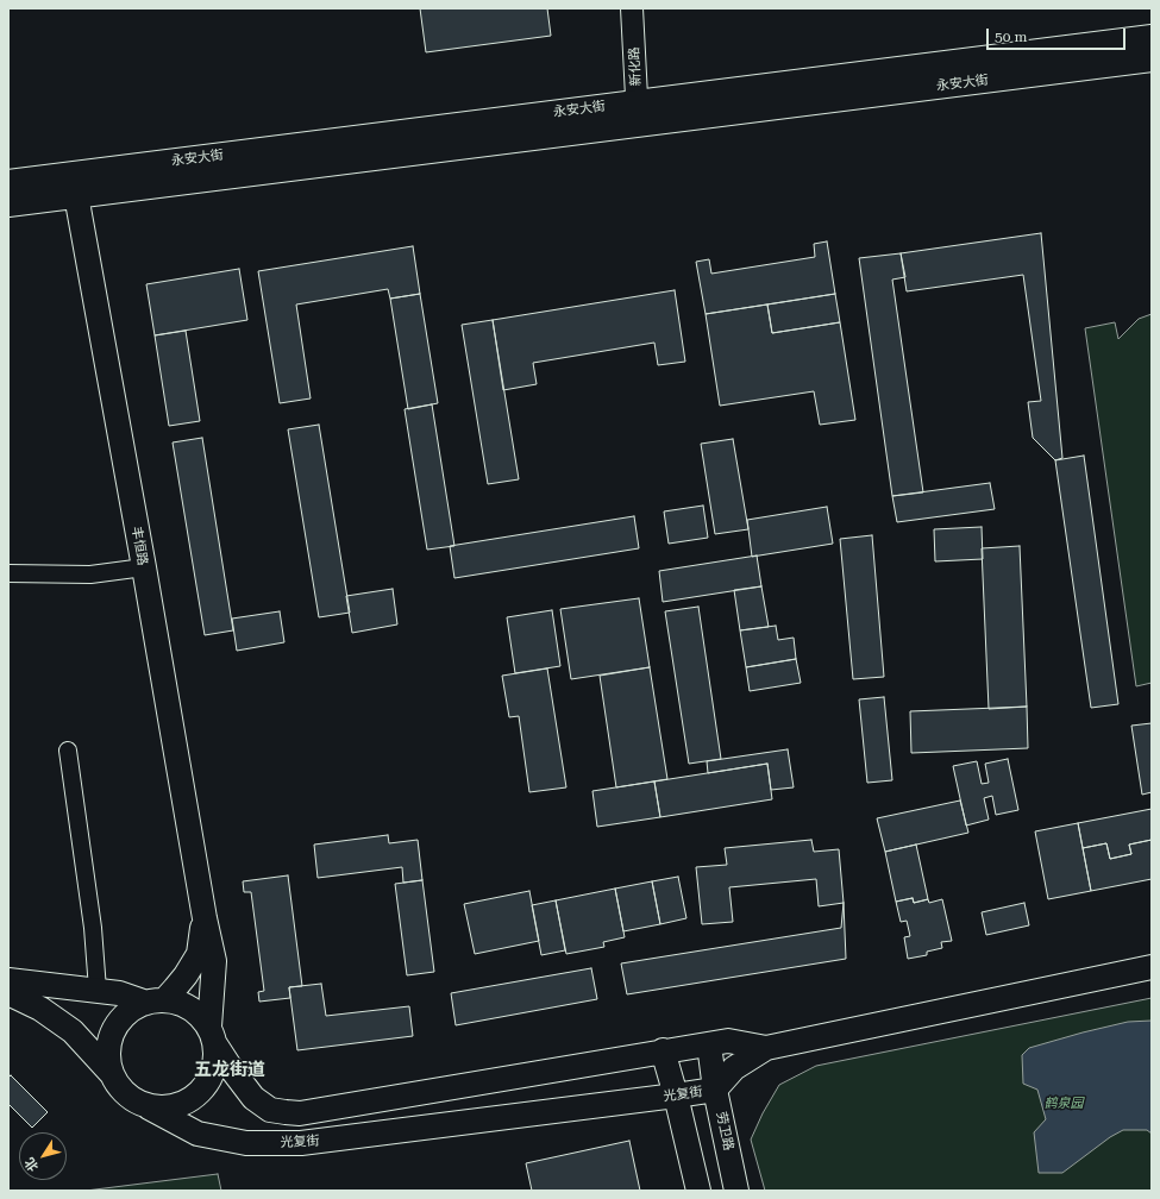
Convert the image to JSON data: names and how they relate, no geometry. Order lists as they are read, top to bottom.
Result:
{
  "streets": {
    "main road": [
      "永安大街",
      "丰恒路",
      "光复街",
      "劳卫路"
    ],
    "street": ["新化路"]
  },
  "crossings": [
    ["新化路", "永安大街"],
    ["永安大街", "丰恒路"],
    ["丰恒路", "光复街"],
    ["光复街", "劳卫路"]
  ],
  "districts": ["五龙街道"],
  "parks": ["鹤泉园"],
  "scale_bar": "50 m",
  "north": "bottom left"
}
